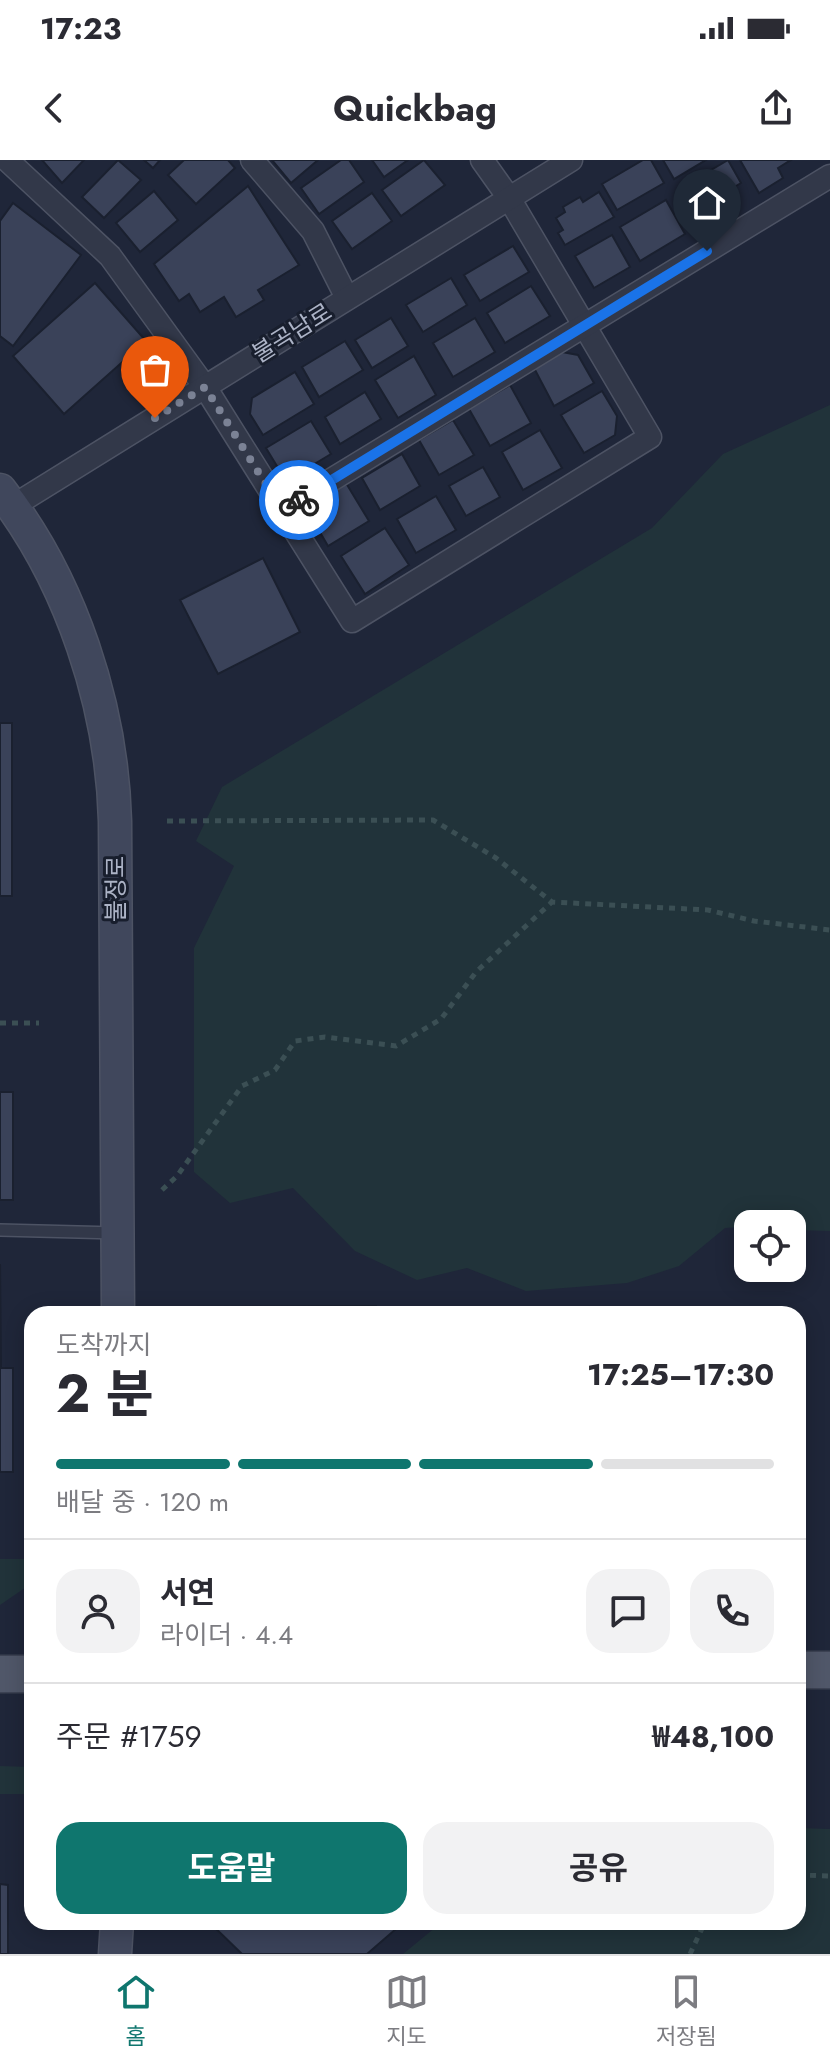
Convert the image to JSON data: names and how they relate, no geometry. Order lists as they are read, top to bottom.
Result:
{
  "streets": {
    "main road": ["불정로"],
    "street": ["불곡남로"]
  },
  "crossings": [
    ["불곡남로", "불정로"]
  ],
  "page": {
    "status": "17:23",
    "header": "Quickbag",
    "heading": ["2 분", "도착까지", "17:25–17:30"],
    "panel": [
      "서연",
      "라이더 · 4.4",
      "주문 #1759",
      "₩48,100"
    ],
    "bar": "배달 중 · 120 m",
    "buttons": ["도움말", "공유"],
    "tabs": ["홈", "지도", "저장됨"]
  }
}
